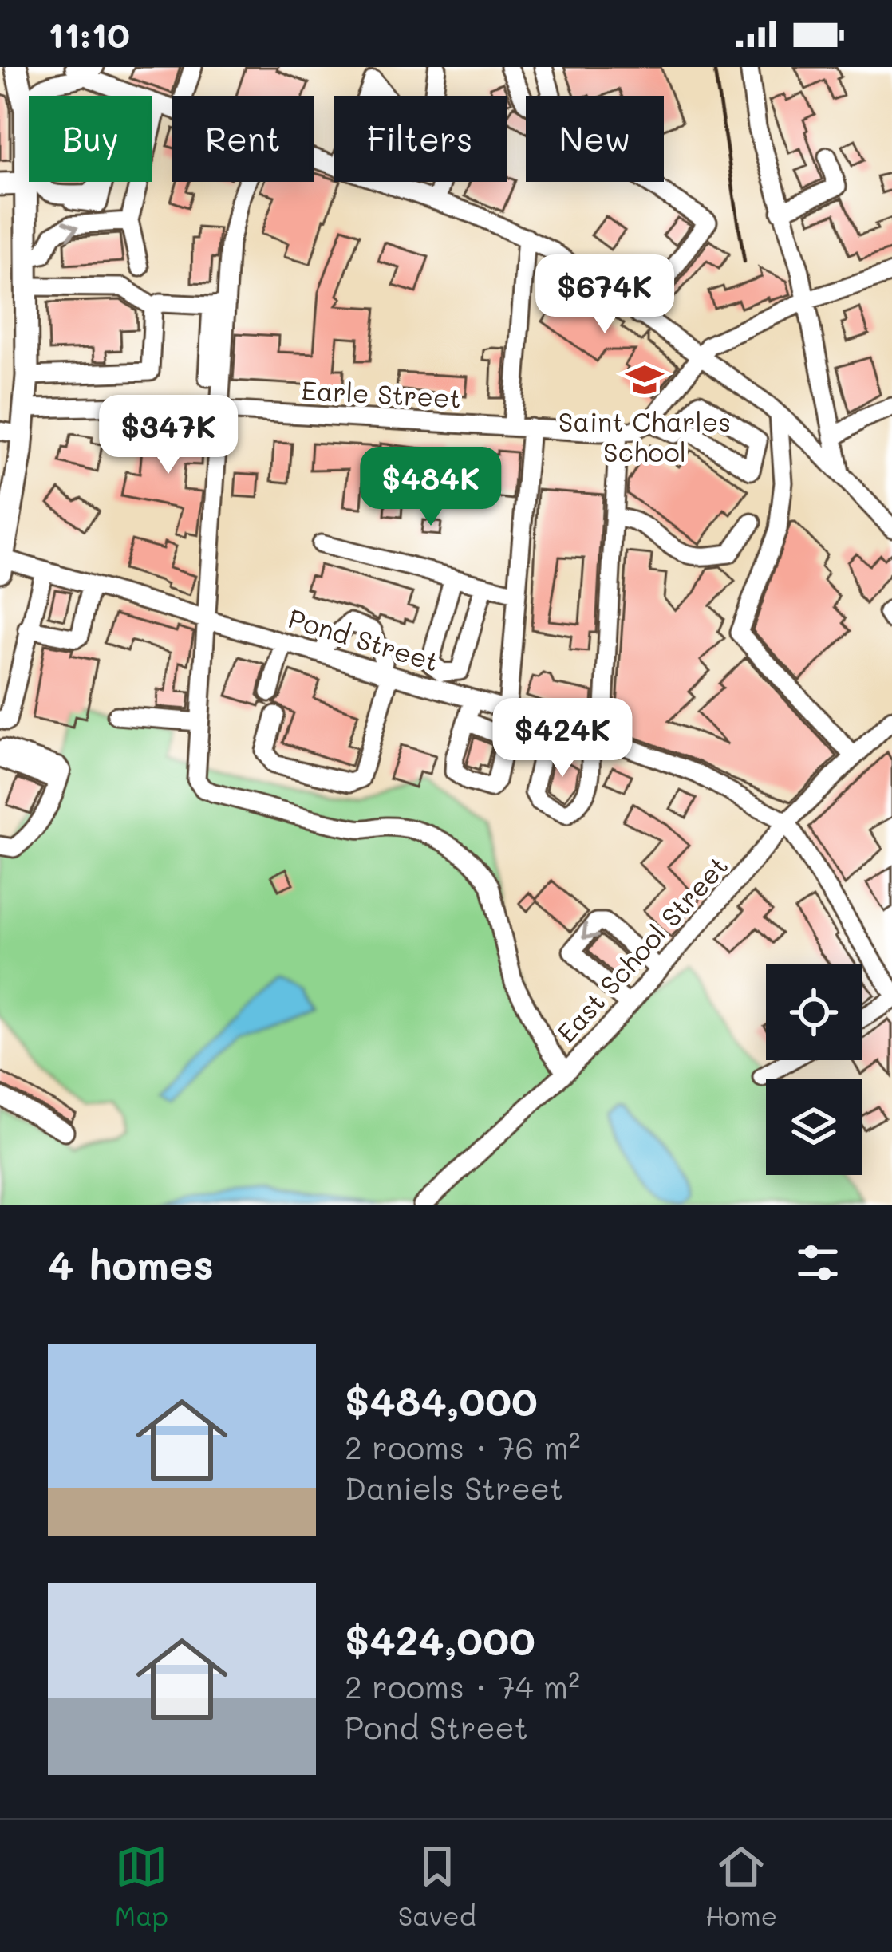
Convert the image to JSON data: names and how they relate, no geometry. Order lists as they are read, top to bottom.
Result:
{
  "streets": {
    "street": ["Earle Street", "Pond Street", "East School Street"]
  },
  "crossings": [
    ["Pond Street", "East School Street"]
  ],
  "places": {
    "school or university": ["Saint Charles School"]
  },
  "page": {
    "status": "11:10",
    "chip": [
      "Buy",
      "Rent",
      "Filters",
      "New"
    ],
    "price": [
      "$674K",
      "$347K",
      "$484K",
      "$424K"
    ],
    "heading": "4 homes",
    "list": [
      {
        "name": "$484,000",
        "note": "2 rooms · 76 m² · Daniels Street"
      },
      {
        "name": "$424,000",
        "note": "2 rooms · 74 m² · Pond Street"
      }
    ],
    "tabs": ["Map", "Saved", "Home"]
  }
}
